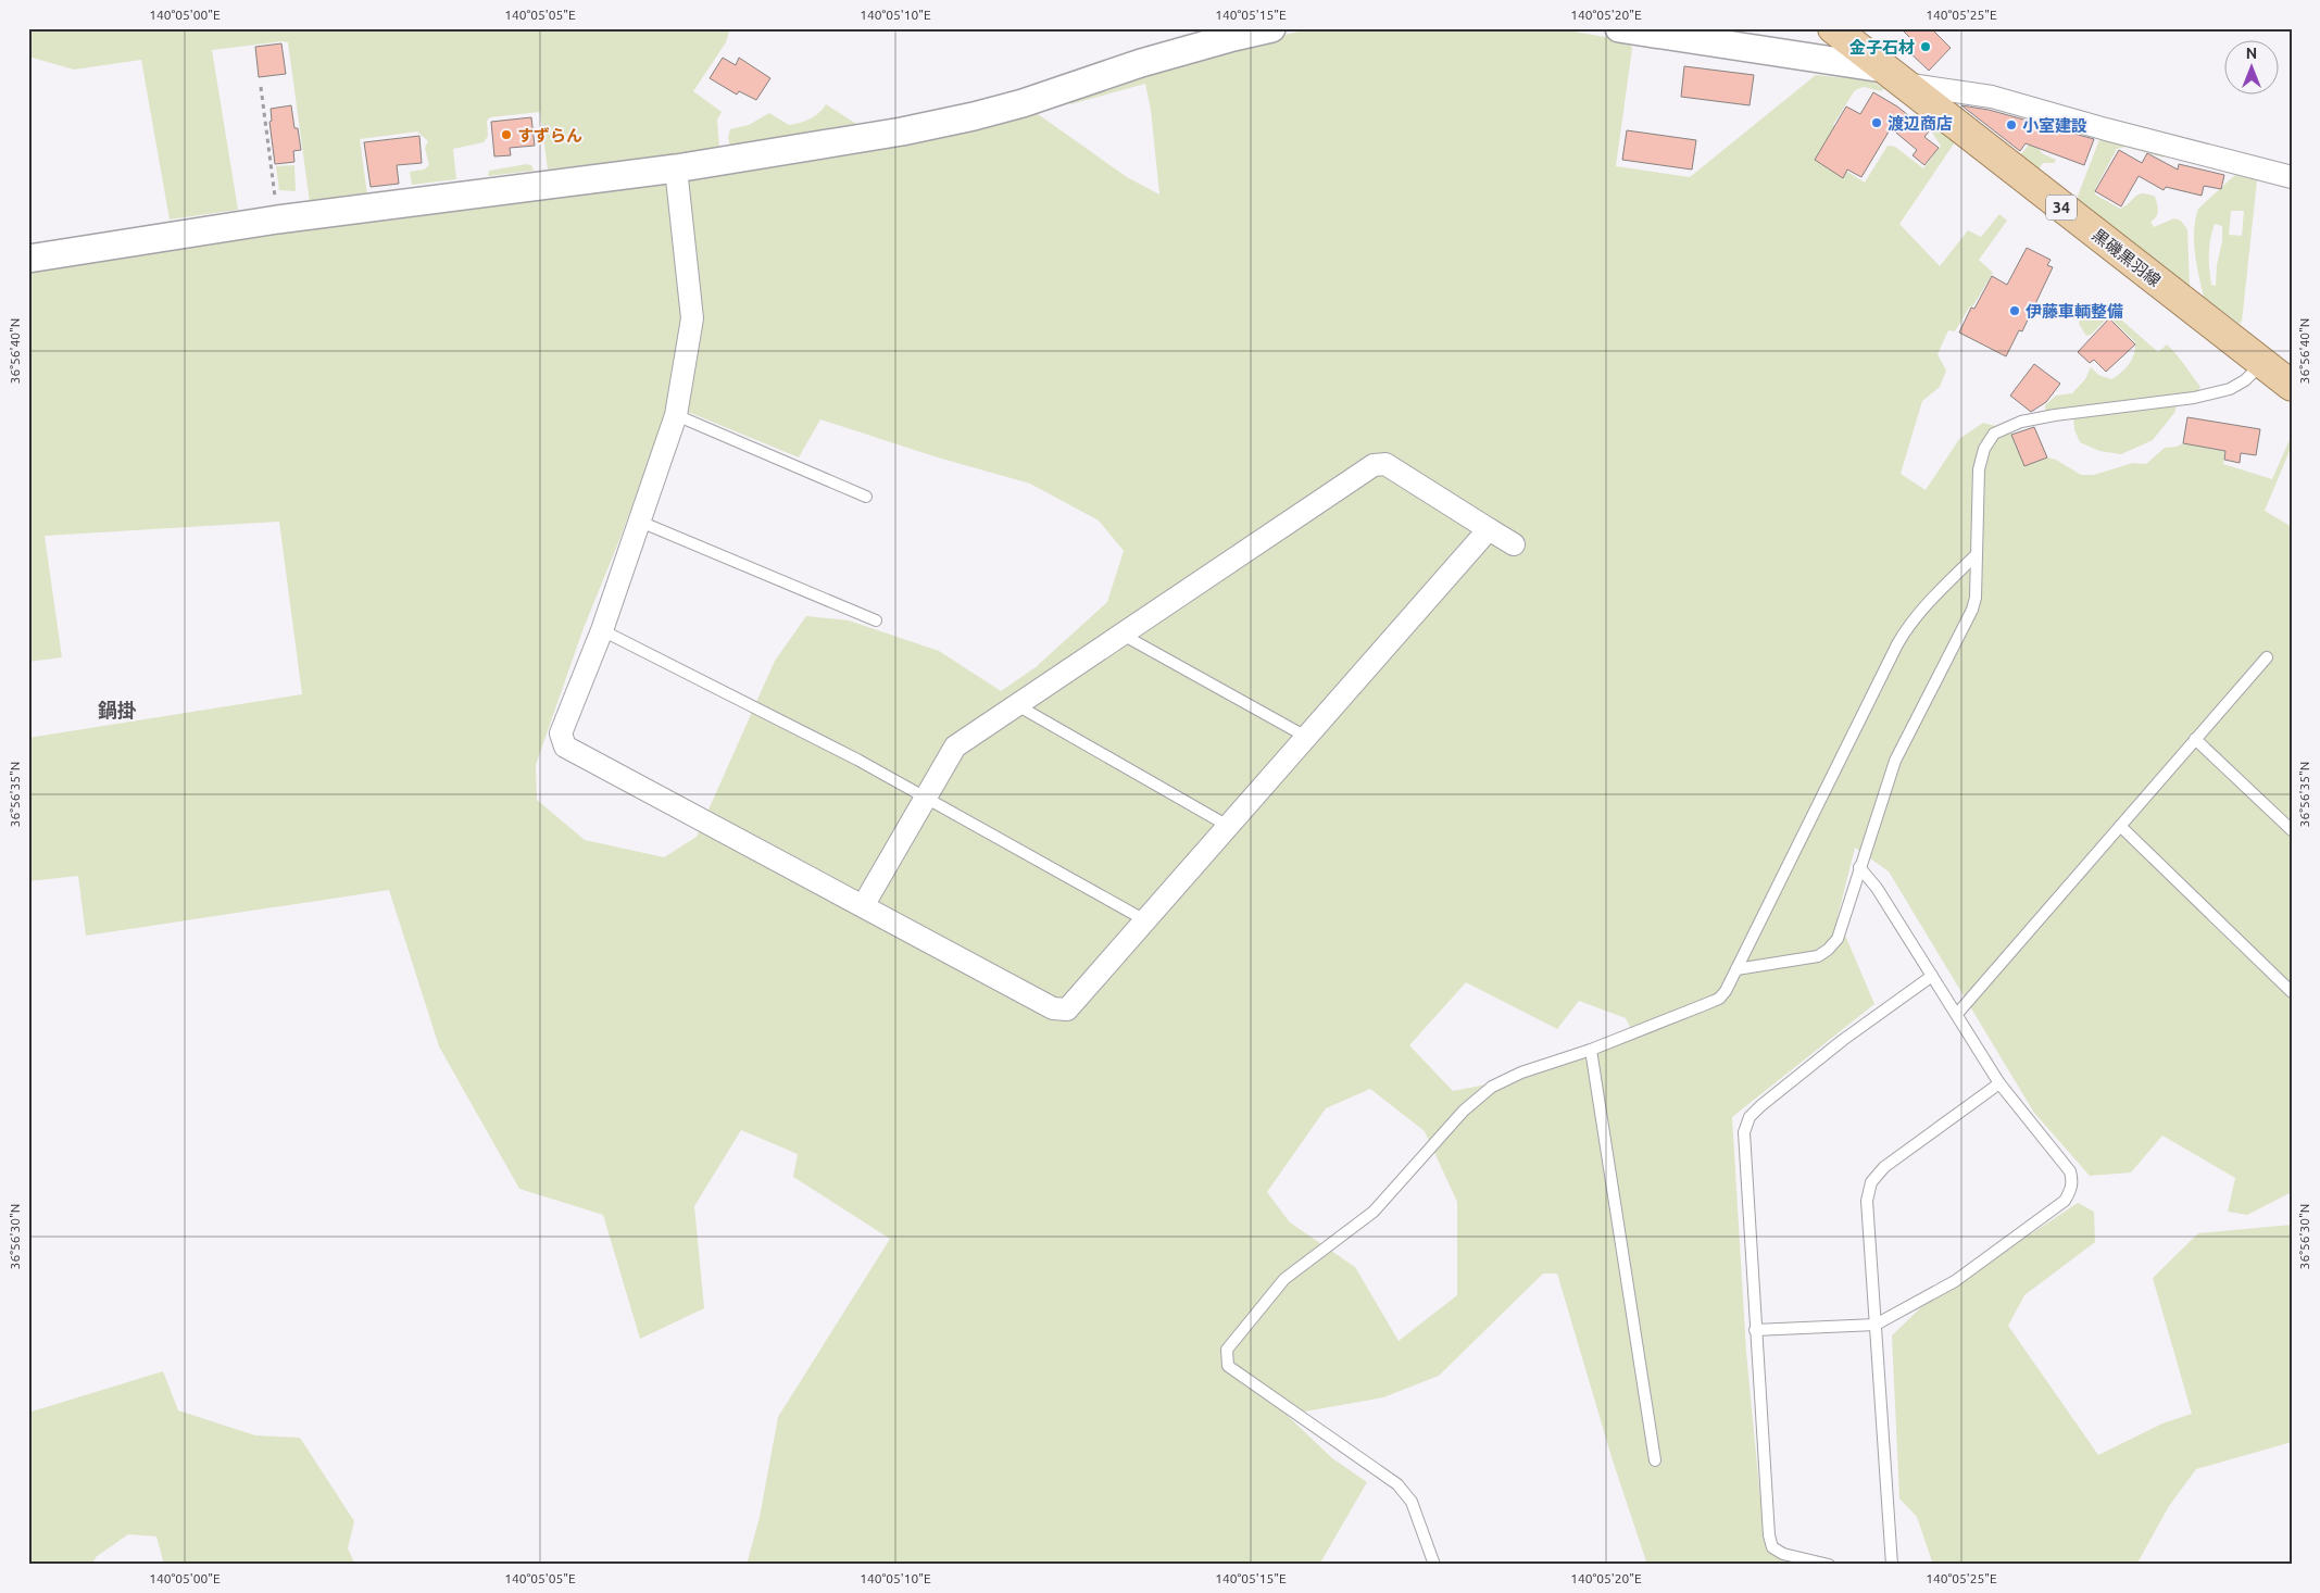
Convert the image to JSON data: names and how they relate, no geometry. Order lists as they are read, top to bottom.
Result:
{
  "streets": {
    "main road": ["34", "黒磯黒羽線"]
  },
  "districts": ["鍋掛"],
  "places": [
    "金子石材",
    "渡辺商店",
    "小室建設",
    "すずらん",
    "伊藤車輌整備"
  ],
  "north": "top",
  "coordinates": [
    "140°05'00\"E",
    "140°05'05\"E",
    "140°05'10\"E",
    "140°05'15\"E",
    "140°05'20\"E",
    "140°05'25\"E",
    "36°56'40\"N",
    "36°56'35\"N",
    "36°56'30\"N"
  ]
}
